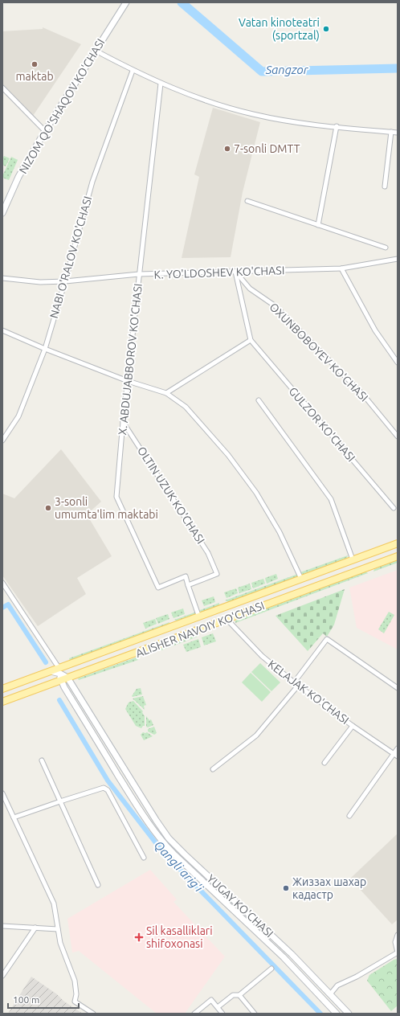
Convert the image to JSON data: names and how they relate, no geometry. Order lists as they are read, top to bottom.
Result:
{
  "streets": {
    "main road": ["NIZOM QO'SHAQOV KO'CHASI", "ALISHER NAVOIY KO'CHASI", "YUGAY KO'CHASI"],
    "street": [
      "NABI O'RALOV KO'CHASI",
      "K. YO'LDOSHEV KO'CHASI",
      "OXUNBOBOYEV KO'CHASI",
      "X. ABDUJABBOROV KO'CHASI",
      "GULZOR KO'CHASI",
      "OLTIN UZUK KO'CHASI",
      "KELAJAK KO'CHASI"
    ]
  },
  "crossings": [
    ["NABI O'RALOV KO'CHASI", "K. YO'LDOSHEV KO'CHASI"],
    ["K. YO'LDOSHEV KO'CHASI", "OXUNBOBOYEV KO'CHASI"],
    ["K. YO'LDOSHEV KO'CHASI", "X. ABDUJABBOROV KO'CHASI"],
    ["K. YO'LDOSHEV KO'CHASI", "GULZOR KO'CHASI"],
    ["OXUNBOBOYEV KO'CHASI", "GULZOR KO'CHASI"],
    ["X. ABDUJABBOROV KO'CHASI", "OLTIN UZUK KO'CHASI"],
    ["ALISHER NAVOIY KO'CHASI", "KELAJAK KO'CHASI"],
    ["ALISHER NAVOIY KO'CHASI", "YUGAY KO'CHASI"]
  ],
  "water": ["Sangzor", "Qangli arig'i"],
  "places": {
    "other": [
      "Vatan kinoteatri (sportzal)",
      "maktab",
      "7-sonli DMTT",
      "3-sonli umumta'lim maktabi",
      "Жиззах шахар кадастр"
    ],
    "health": ["Sil kasalliklari shifoxonasi"]
  },
  "scale_bar": "100 m"
}
